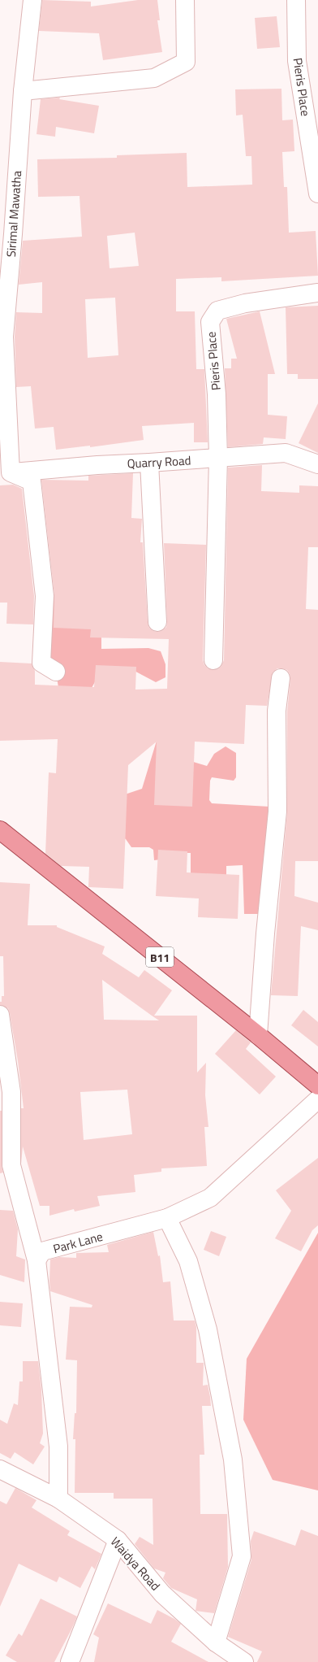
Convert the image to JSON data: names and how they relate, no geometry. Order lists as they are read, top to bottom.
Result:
{
  "streets": {
    "main road": ["B11"],
    "street": [
      "Pieris Place",
      "Sirimal Mawatha",
      "Quarry Road",
      "Park Lane",
      "Waidya Road"
    ]
  },
  "crossings": [
    ["Pieris Place", "Quarry Road"],
    ["Sirimal Mawatha", "Quarry Road"]
  ]
}
